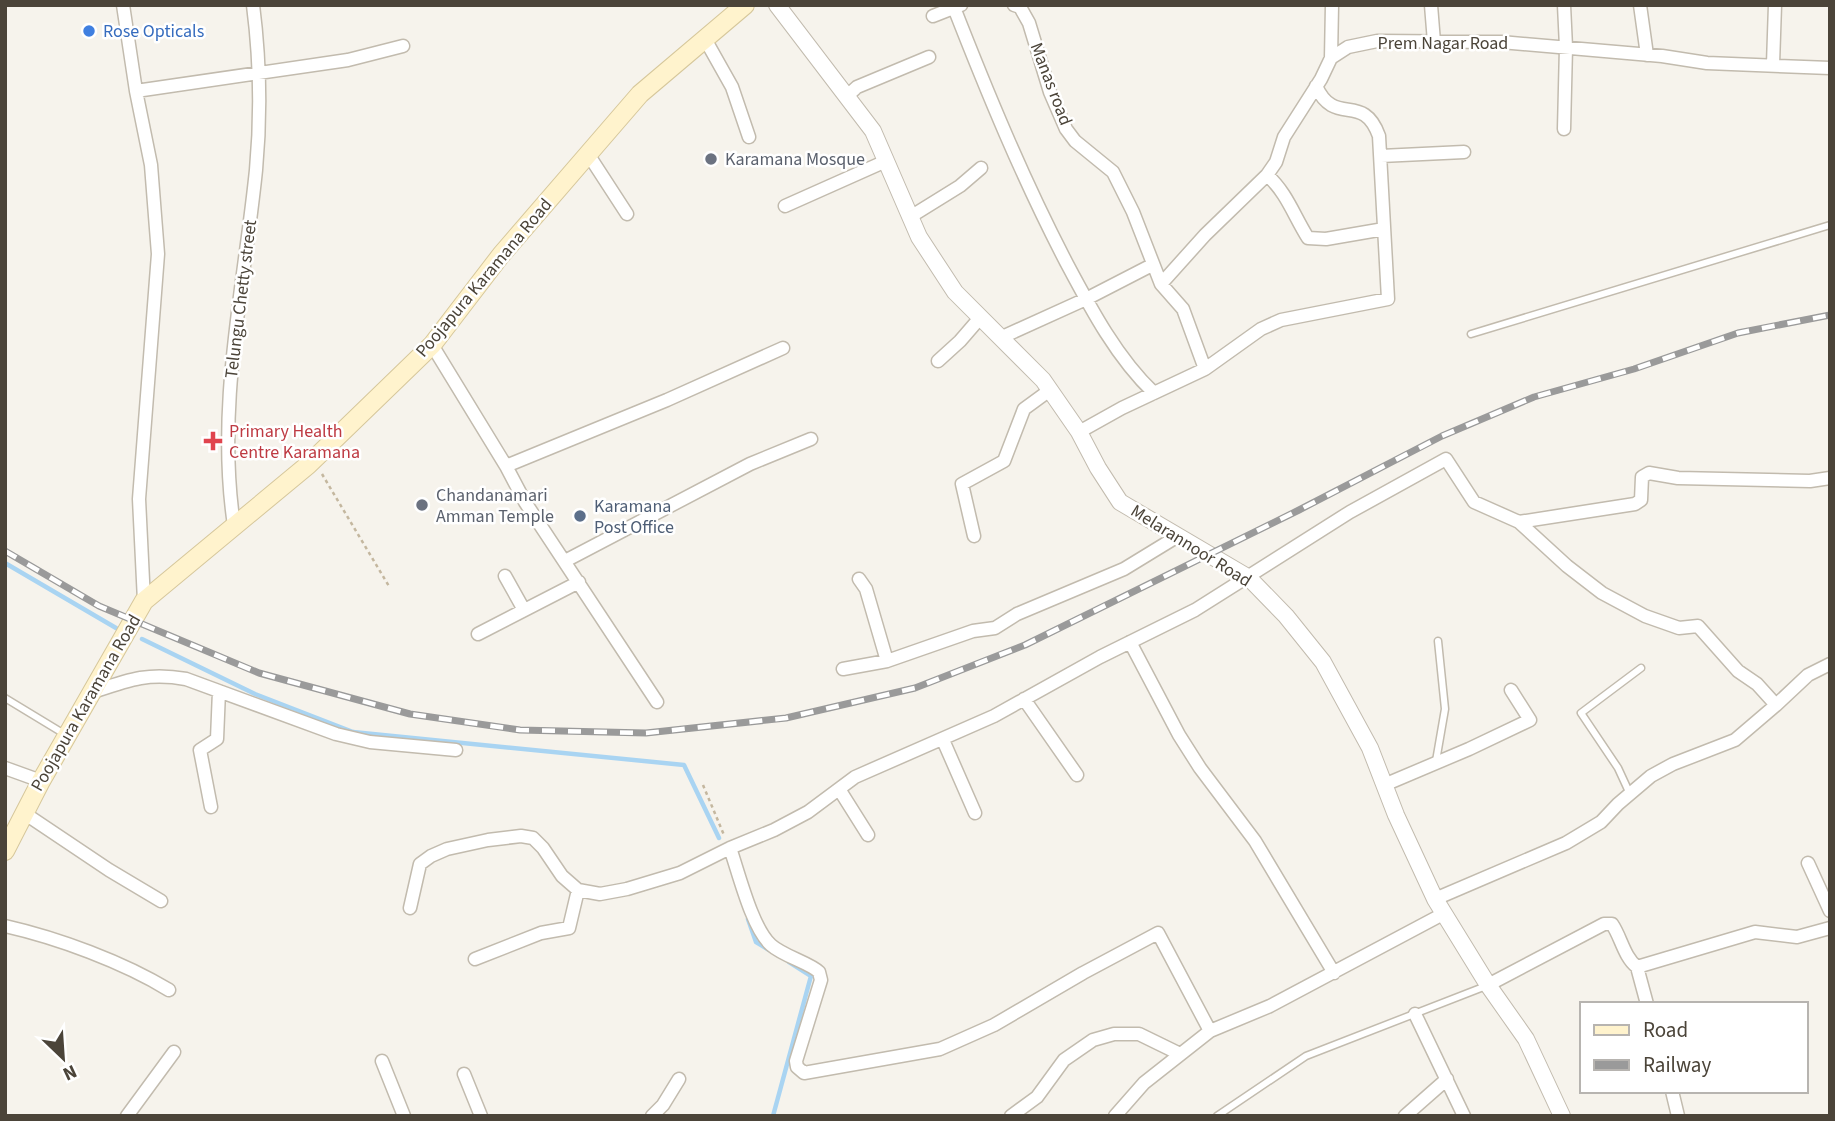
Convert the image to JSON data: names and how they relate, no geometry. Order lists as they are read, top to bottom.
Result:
{
  "streets": {
    "main road": ["Poojapura Karamana Road"],
    "street": [
      "Prem Nagar Road",
      "Manas road",
      "Telungu Chetty street",
      "Melarannoor Road"
    ]
  },
  "crossings": [
    ["Poojapura Karamana Road", "Telungu Chetty street"]
  ],
  "places": {
    "other": [
      "Rose Opticals",
      "Karamana Mosque",
      "Chandanamari Amman Temple",
      "Karamana Post Office"
    ],
    "health": ["Primary Health Centre Karamana"]
  },
  "legend": ["Road", "Railway"],
  "north": "bottom right"
}
